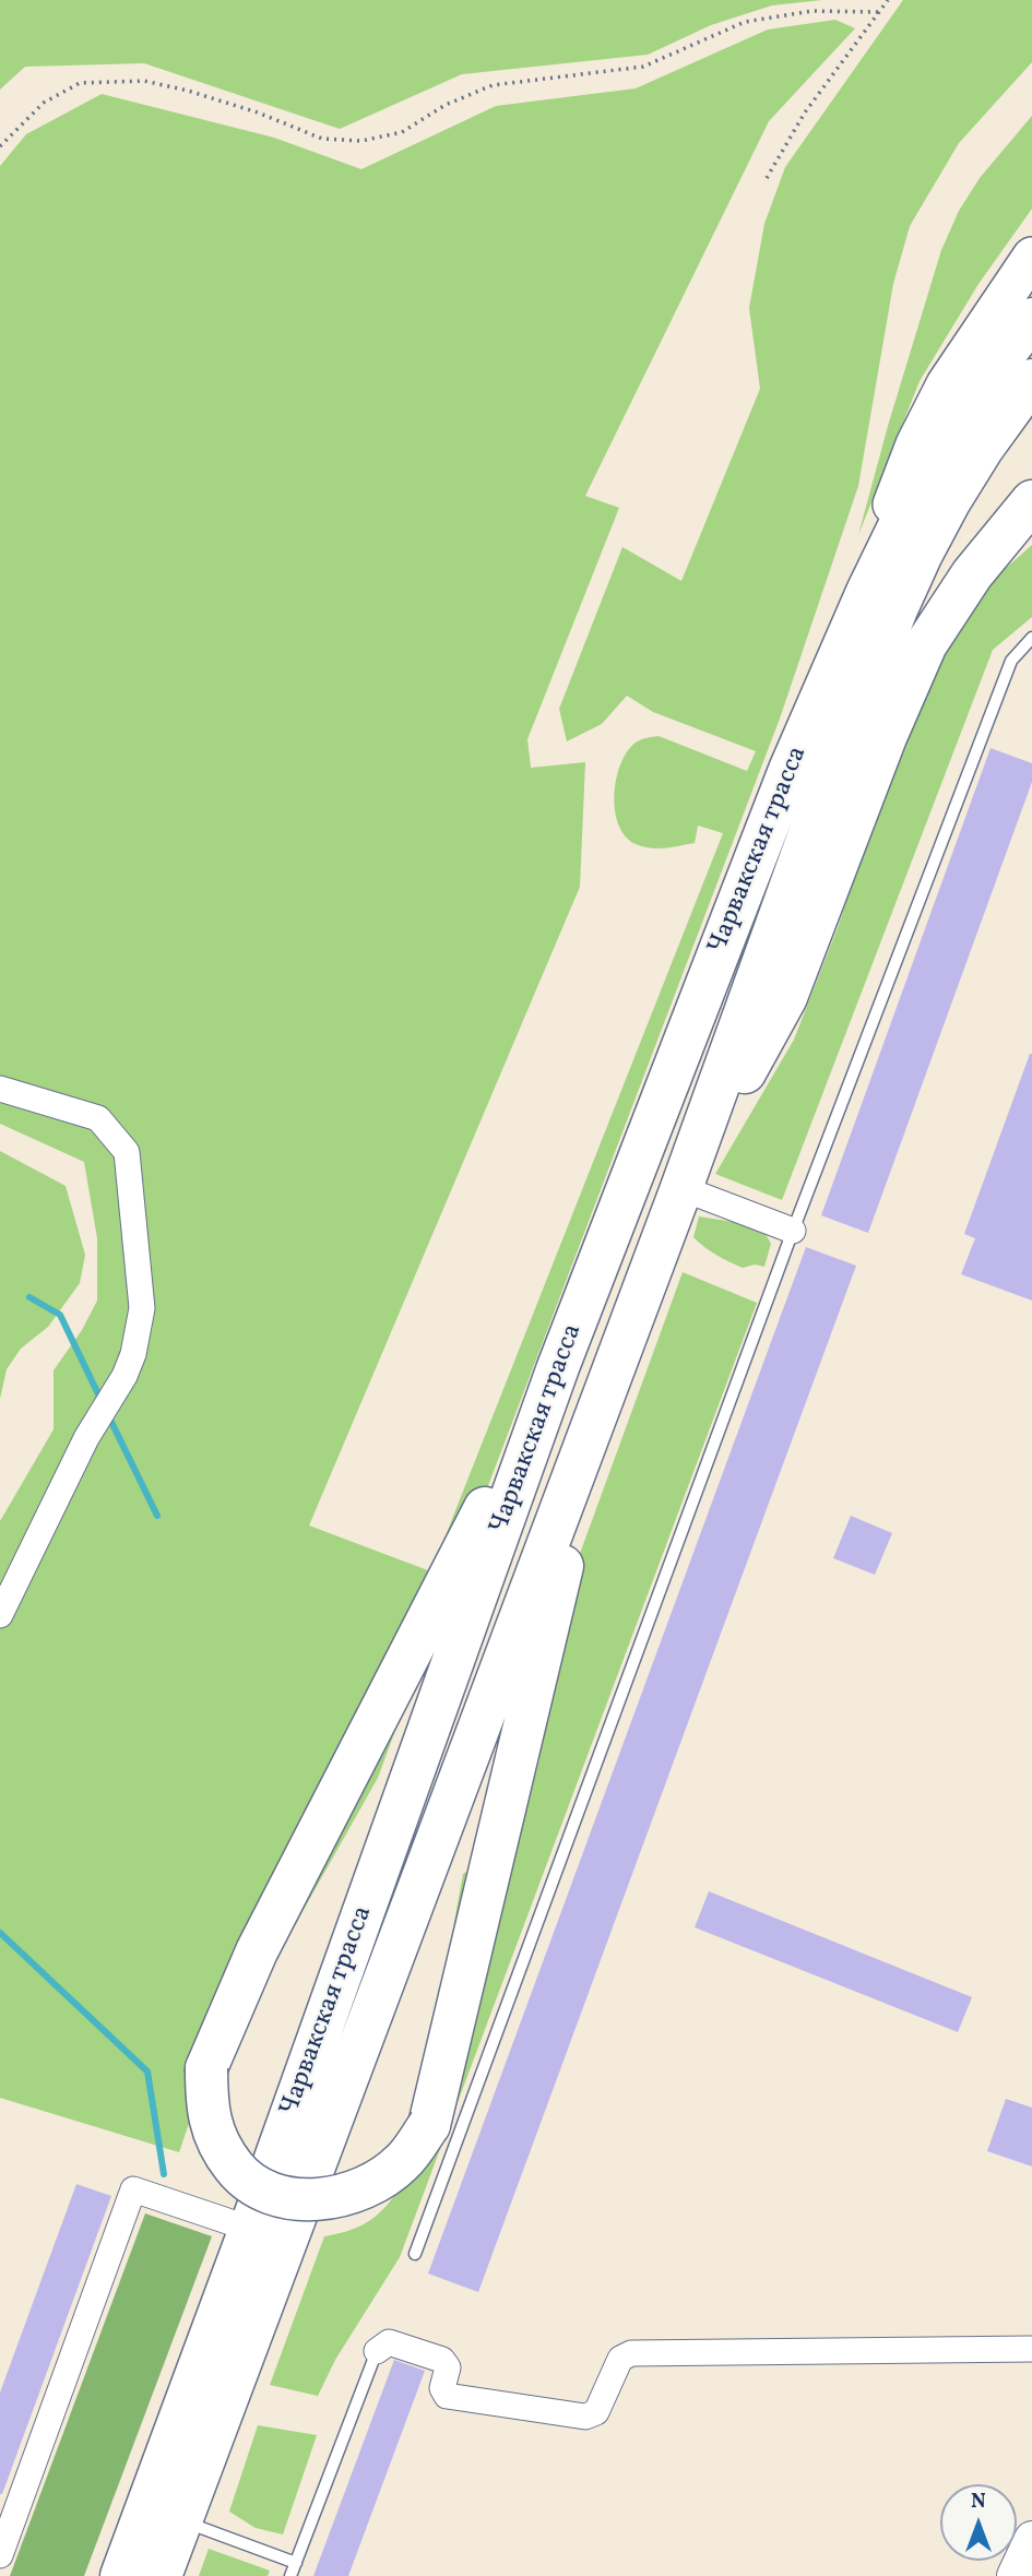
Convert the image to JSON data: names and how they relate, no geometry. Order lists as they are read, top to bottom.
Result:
{
  "streets": {
    "highway": ["Чарвакская трасса"]
  },
  "north": "top"
}
